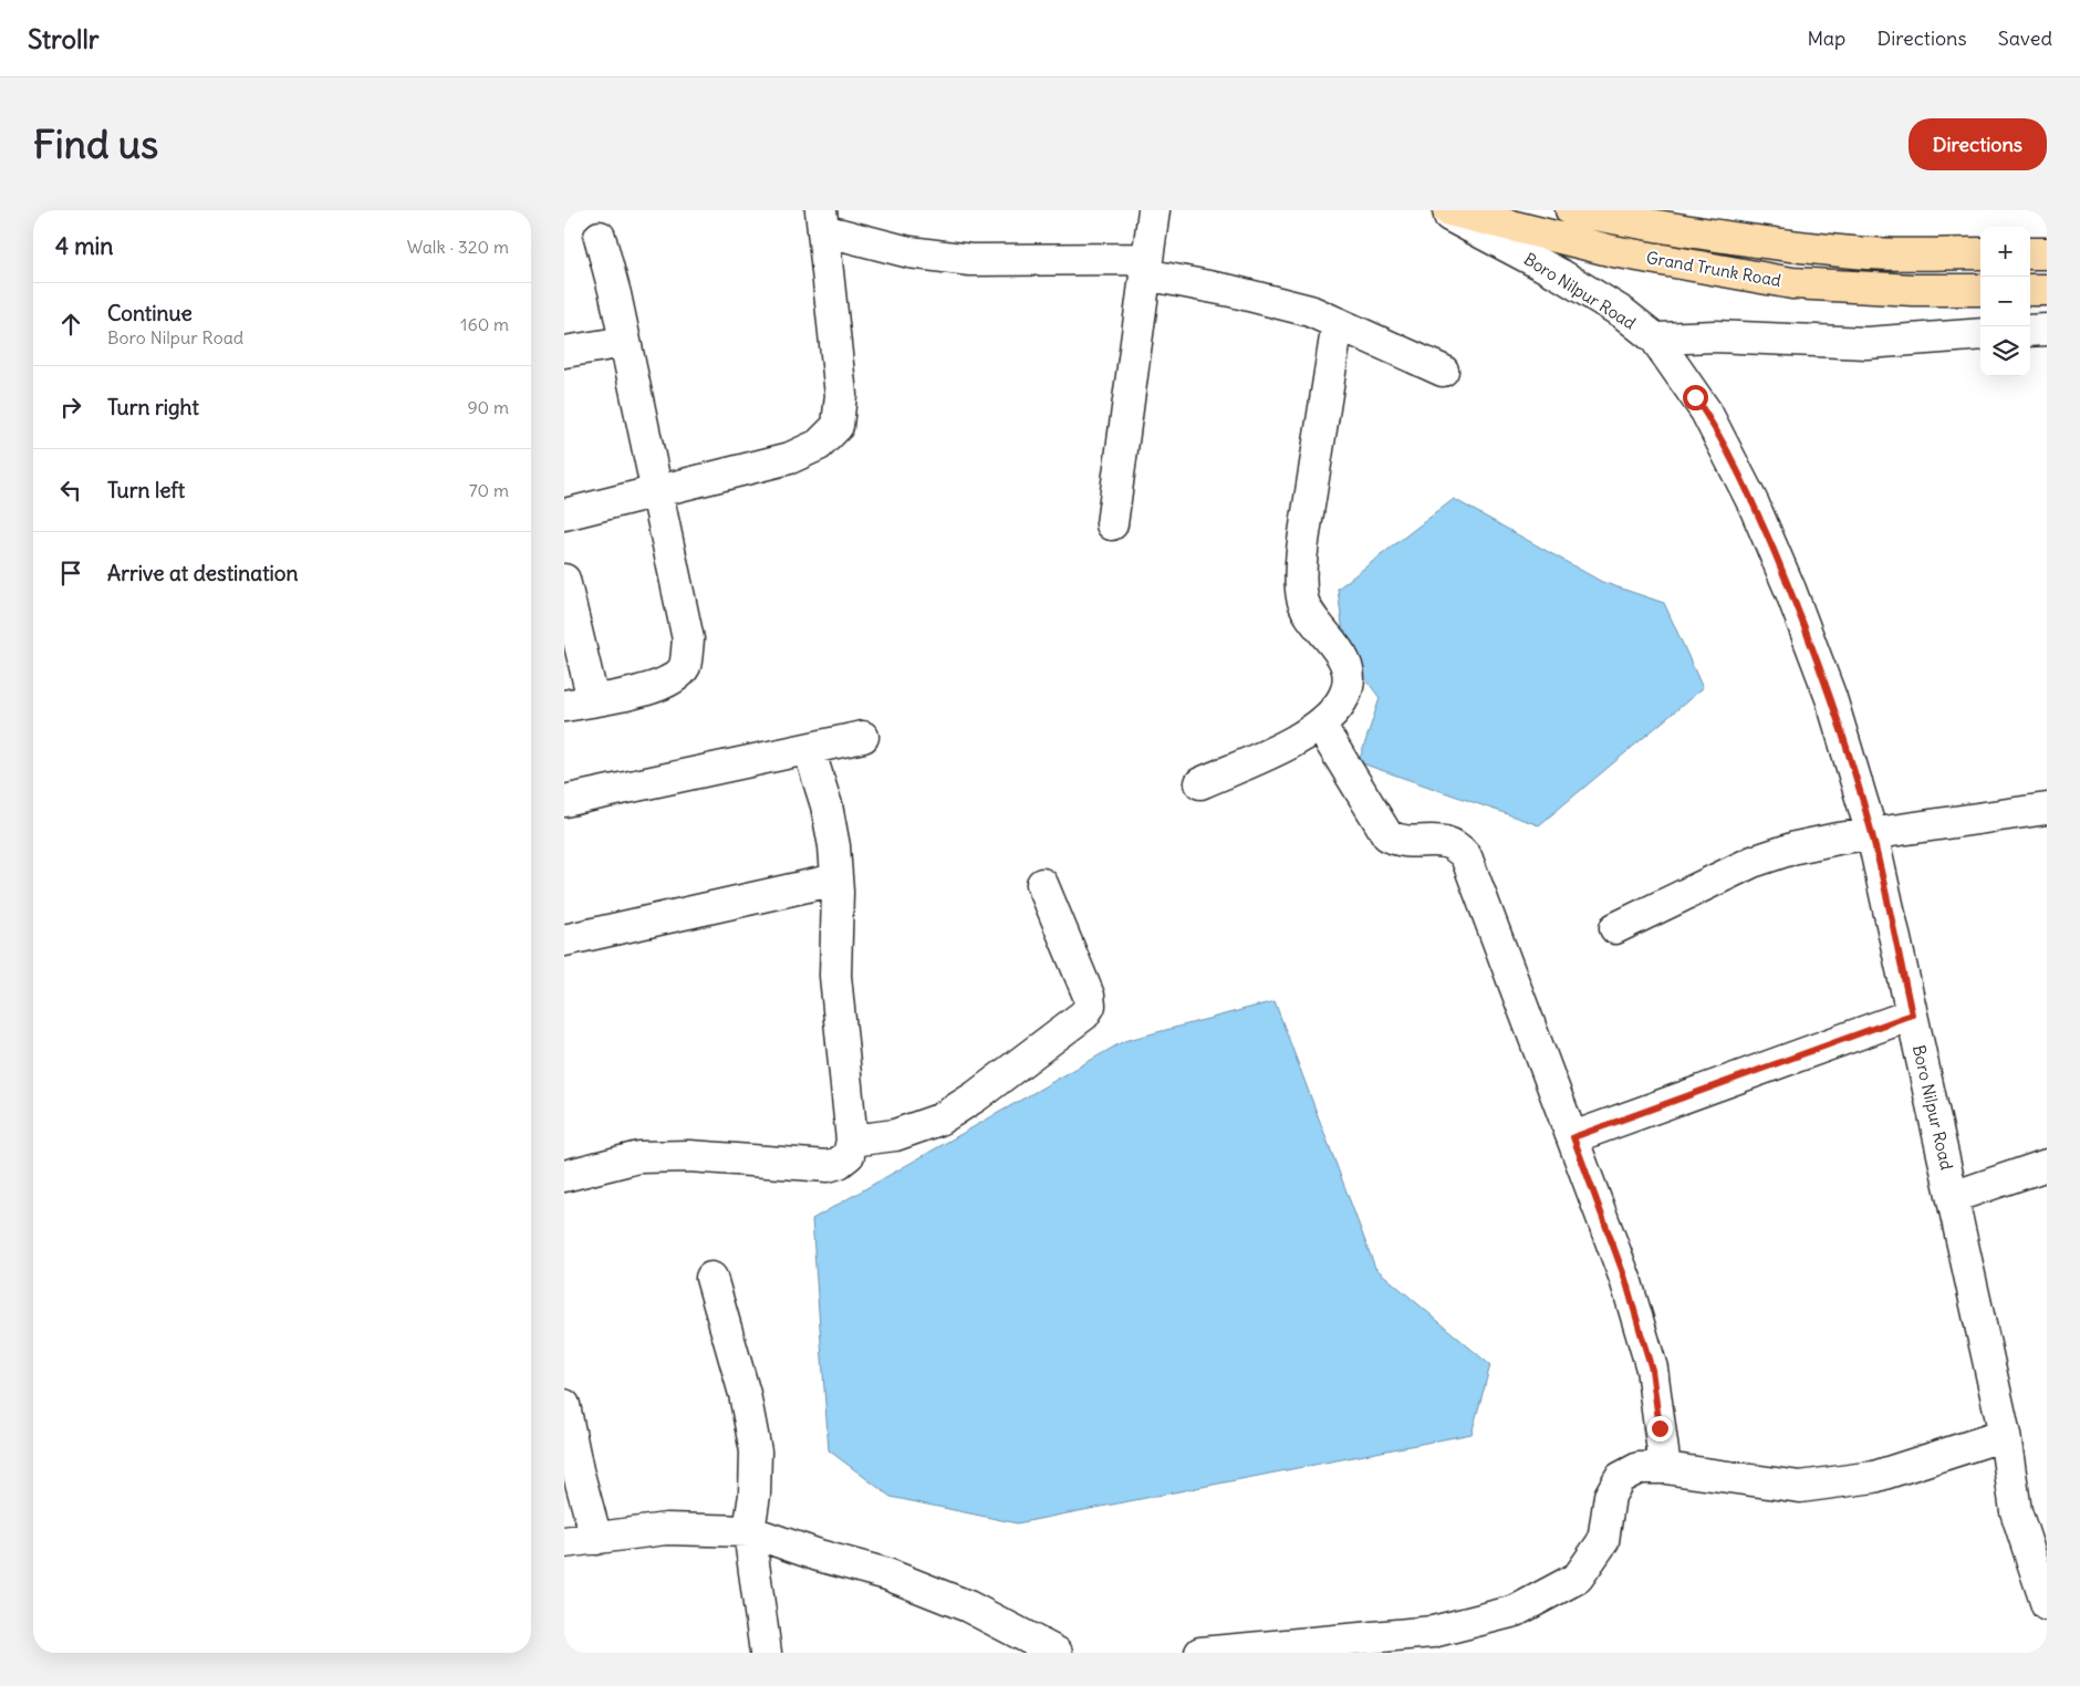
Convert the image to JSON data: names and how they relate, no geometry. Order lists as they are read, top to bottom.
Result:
{
  "streets": {
    "highway": ["Grand Trunk Road"],
    "street": ["Boro Nilpur Road"]
  },
  "page": {
    "header": "Strollr",
    "nav": ["Map", "Directions", "Saved"],
    "buttons": "Directions",
    "title": "Find us",
    "heading": ["4 min", "Walk · 320 m"],
    "map_buttons": ["+", "−"],
    "list": [
      ["Continue", "Boro Nilpur Road", "160 m"],
      ["Turn right", "90 m"],
      ["Turn left", "70 m"],
      "Arrive at destination"
    ]
  }
}
